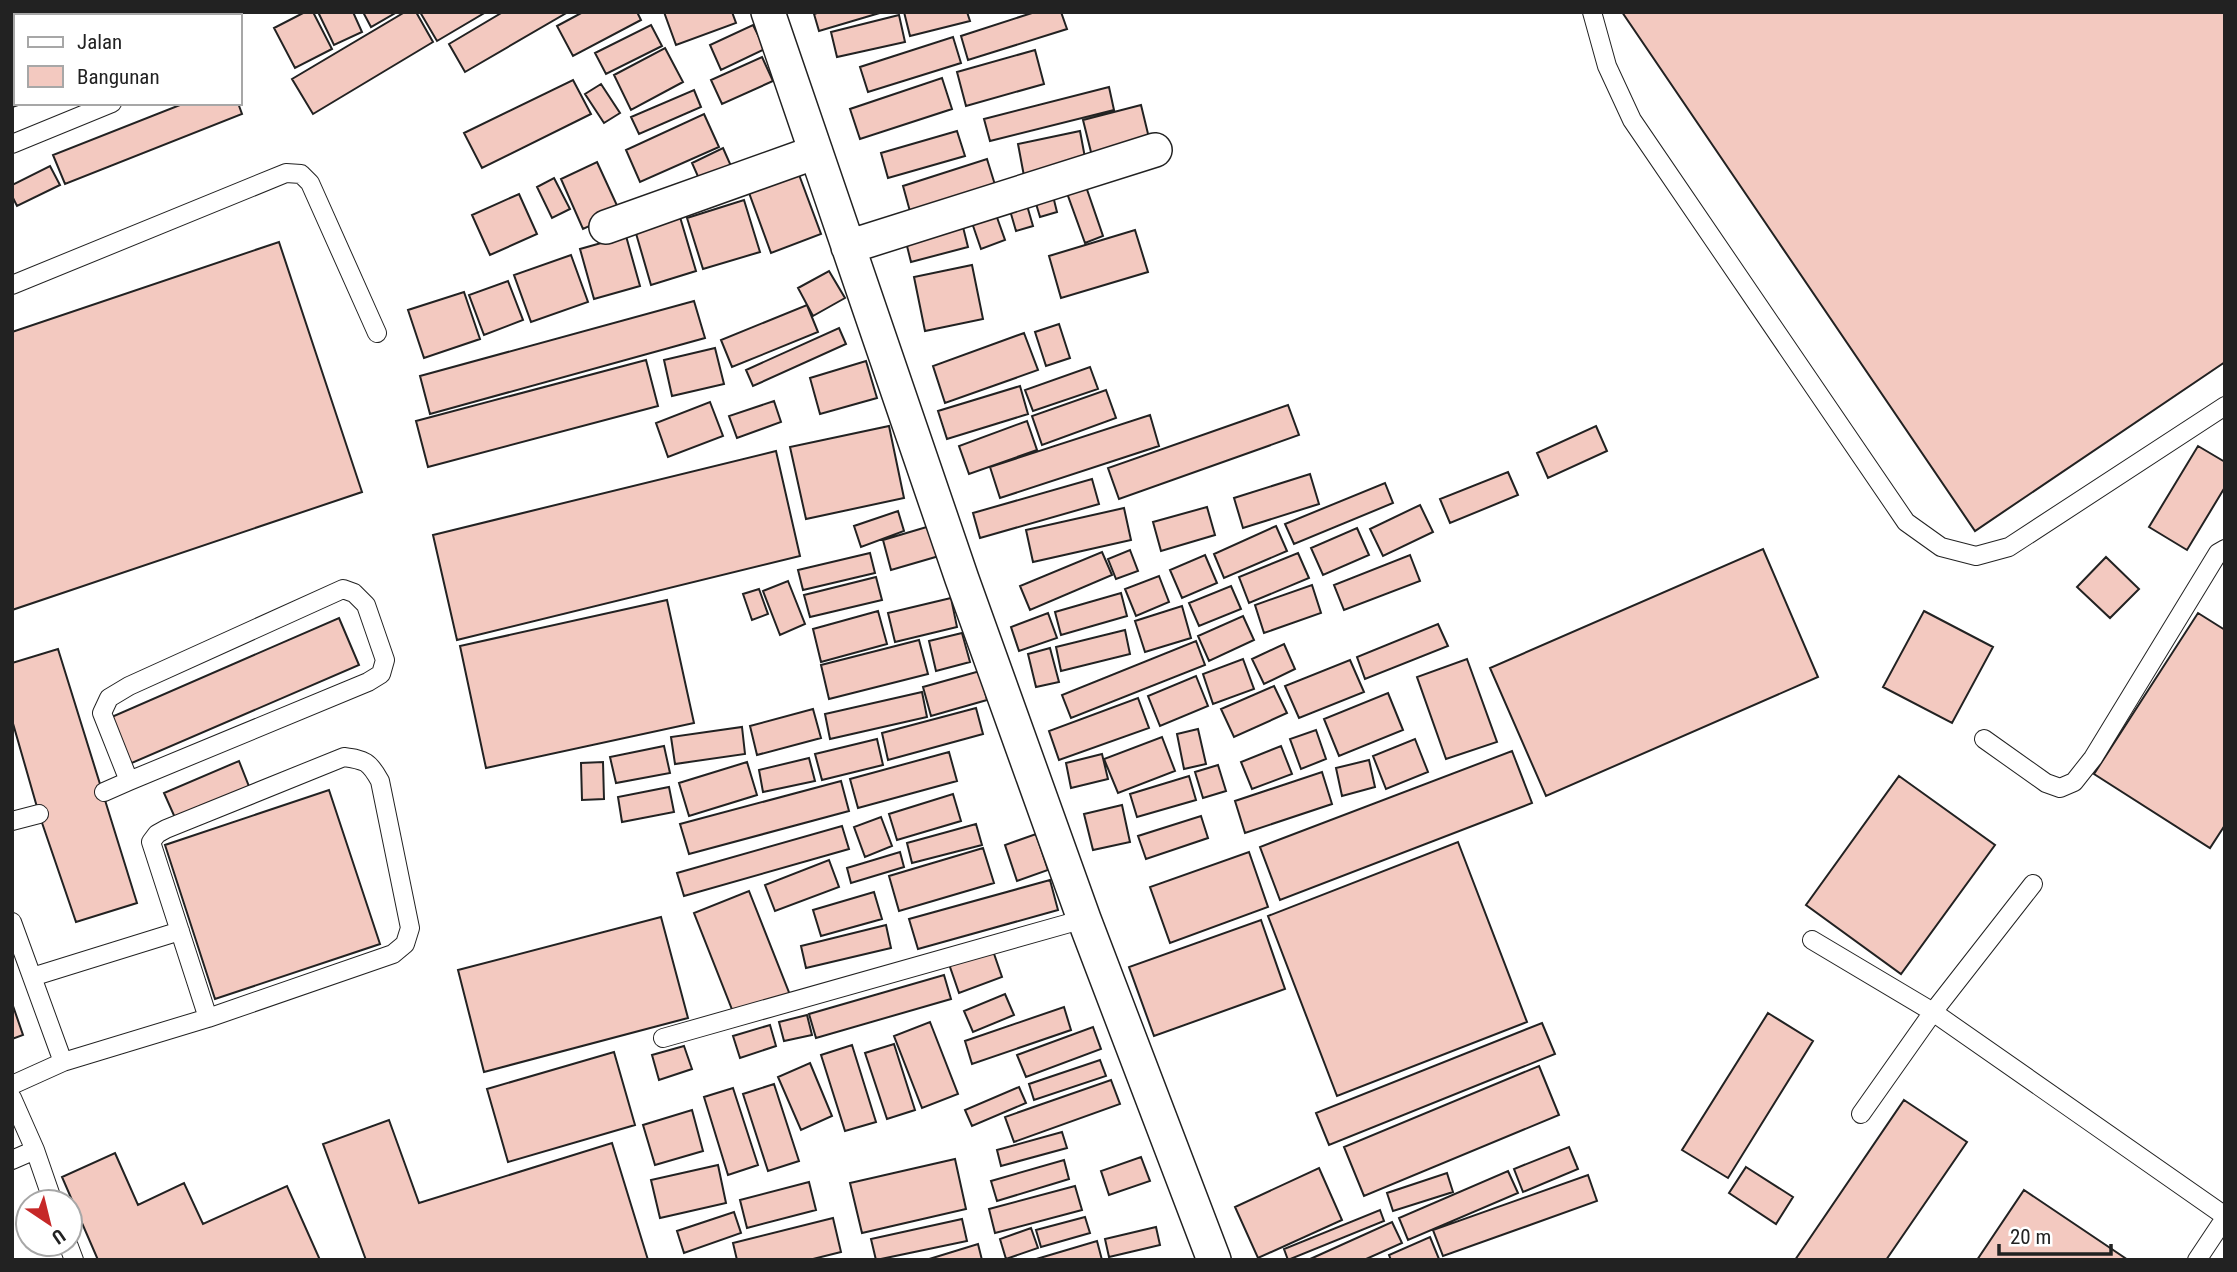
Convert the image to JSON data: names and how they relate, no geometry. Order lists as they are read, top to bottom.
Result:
{
  "legend": ["Jalan", "Bangunan"],
  "scale_bar": "20 m",
  "north": "bottom right"
}
